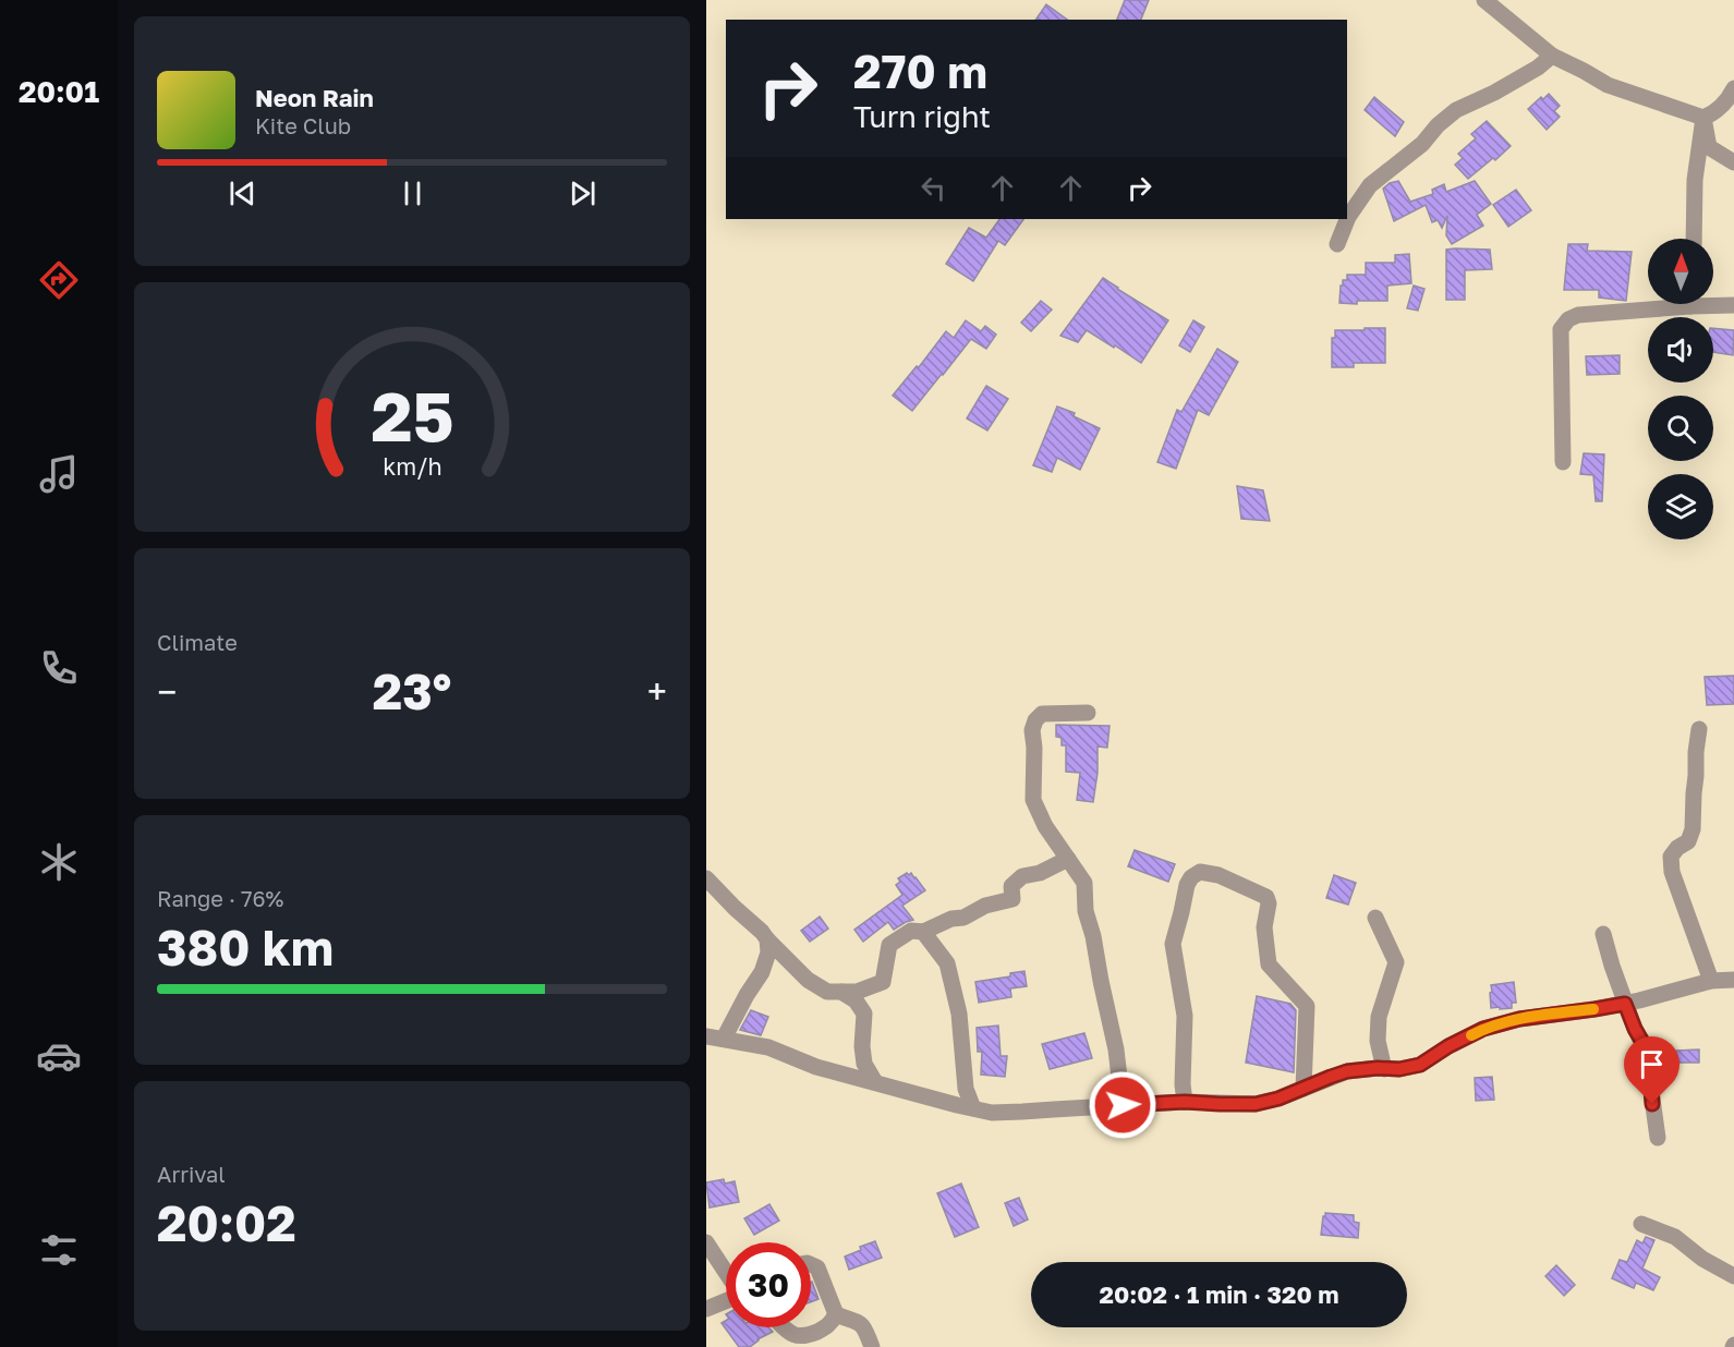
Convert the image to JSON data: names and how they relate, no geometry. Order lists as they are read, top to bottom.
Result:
{
  "north": "top",
  "page": {
    "tabs": "20:01",
    "turn": ["270 m", "Turn right"],
    "song": ["Neon Rain", "Kite Club"],
    "tile": [
      "Climate",
      ["Range · 76%", "380 km"],
      ["Arrival", "20:02"]
    ],
    "heat": ["−", "23°", "+"],
    "limit": "30",
    "trip": "20:02 · 1 min · 320 m",
    "gauge": ["25", "km/h"]
  }
}
